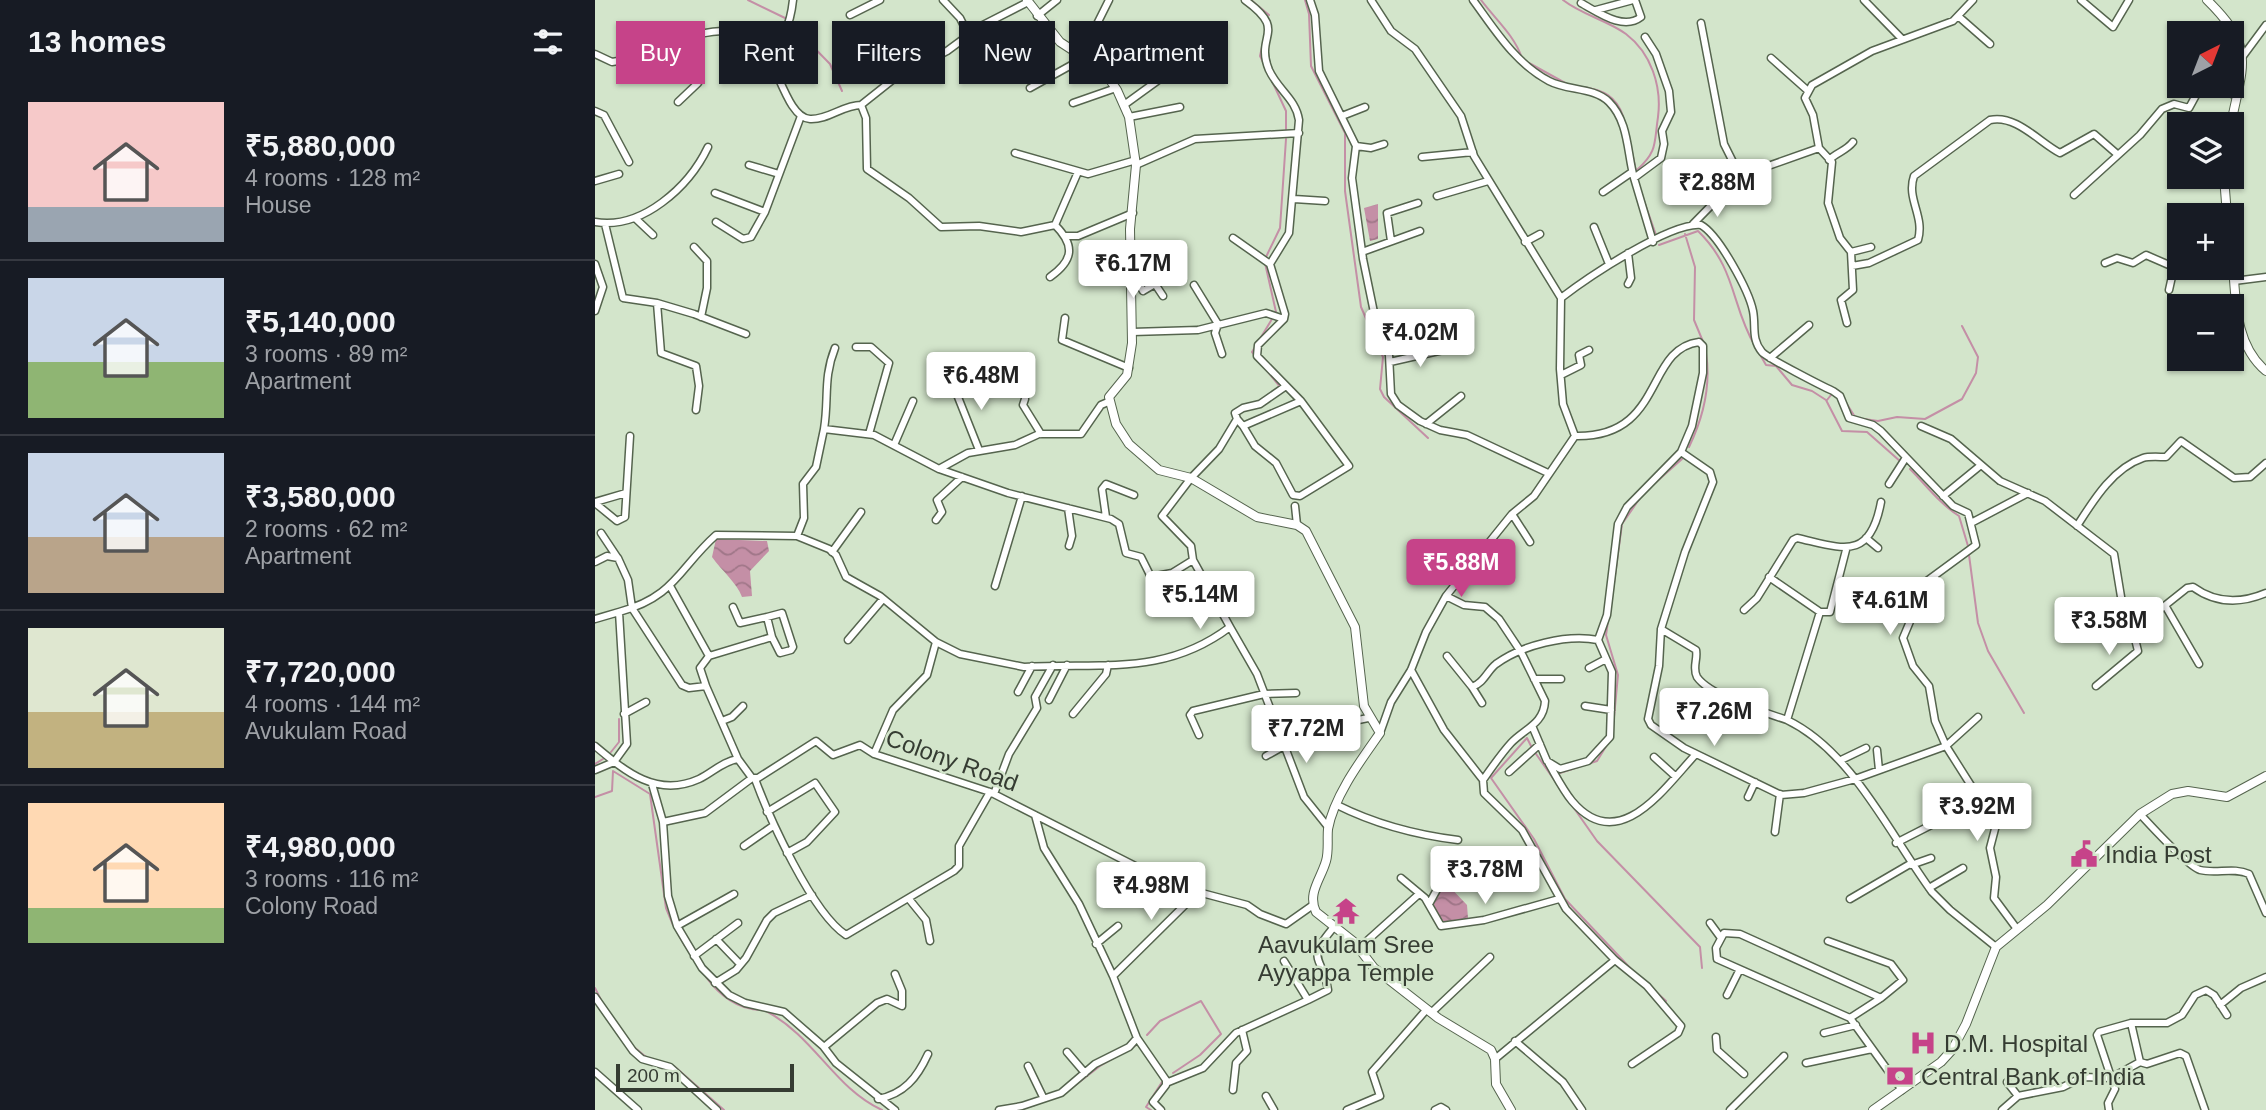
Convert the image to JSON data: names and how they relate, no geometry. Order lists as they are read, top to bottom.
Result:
{
  "streets": {
    "street": ["Colony Road"]
  },
  "places": {
    "public building": ["India Post"],
    "temple": ["Aavukulam Sree Ayyappa Temple"],
    "hospital": ["D.M. Hospital"],
    "bank": ["Central Bank of India"]
  },
  "scale_bar": "200 m",
  "north": "top right",
  "page": {
    "heading": "13 homes",
    "map_buttons": ["+", "−"],
    "chip": [
      "Buy",
      "Rent",
      "Filters",
      "New",
      "Apartment"
    ],
    "list": [
      {
        "name": "₹5,880,000",
        "note": "4 rooms · 128 m² · House"
      },
      {
        "name": "₹5,140,000",
        "note": "3 rooms · 89 m² · Apartment"
      },
      {
        "name": "₹3,580,000",
        "note": "2 rooms · 62 m² · Apartment"
      },
      {
        "name": "₹7,720,000",
        "note": "4 rooms · 144 m² · Avukulam Road"
      },
      {
        "name": "₹4,980,000",
        "note": "3 rooms · 116 m² · Colony Road"
      }
    ],
    "price": [
      "₹2.88M",
      "₹6.17M",
      "₹4.02M",
      "₹6.48M",
      "₹5.88M",
      "₹5.14M",
      "₹4.61M",
      "₹3.58M",
      "₹7.26M",
      "₹7.72M",
      "₹3.92M",
      "₹3.78M",
      "₹4.98M"
    ],
    "scale": "200 m"
  }
}
